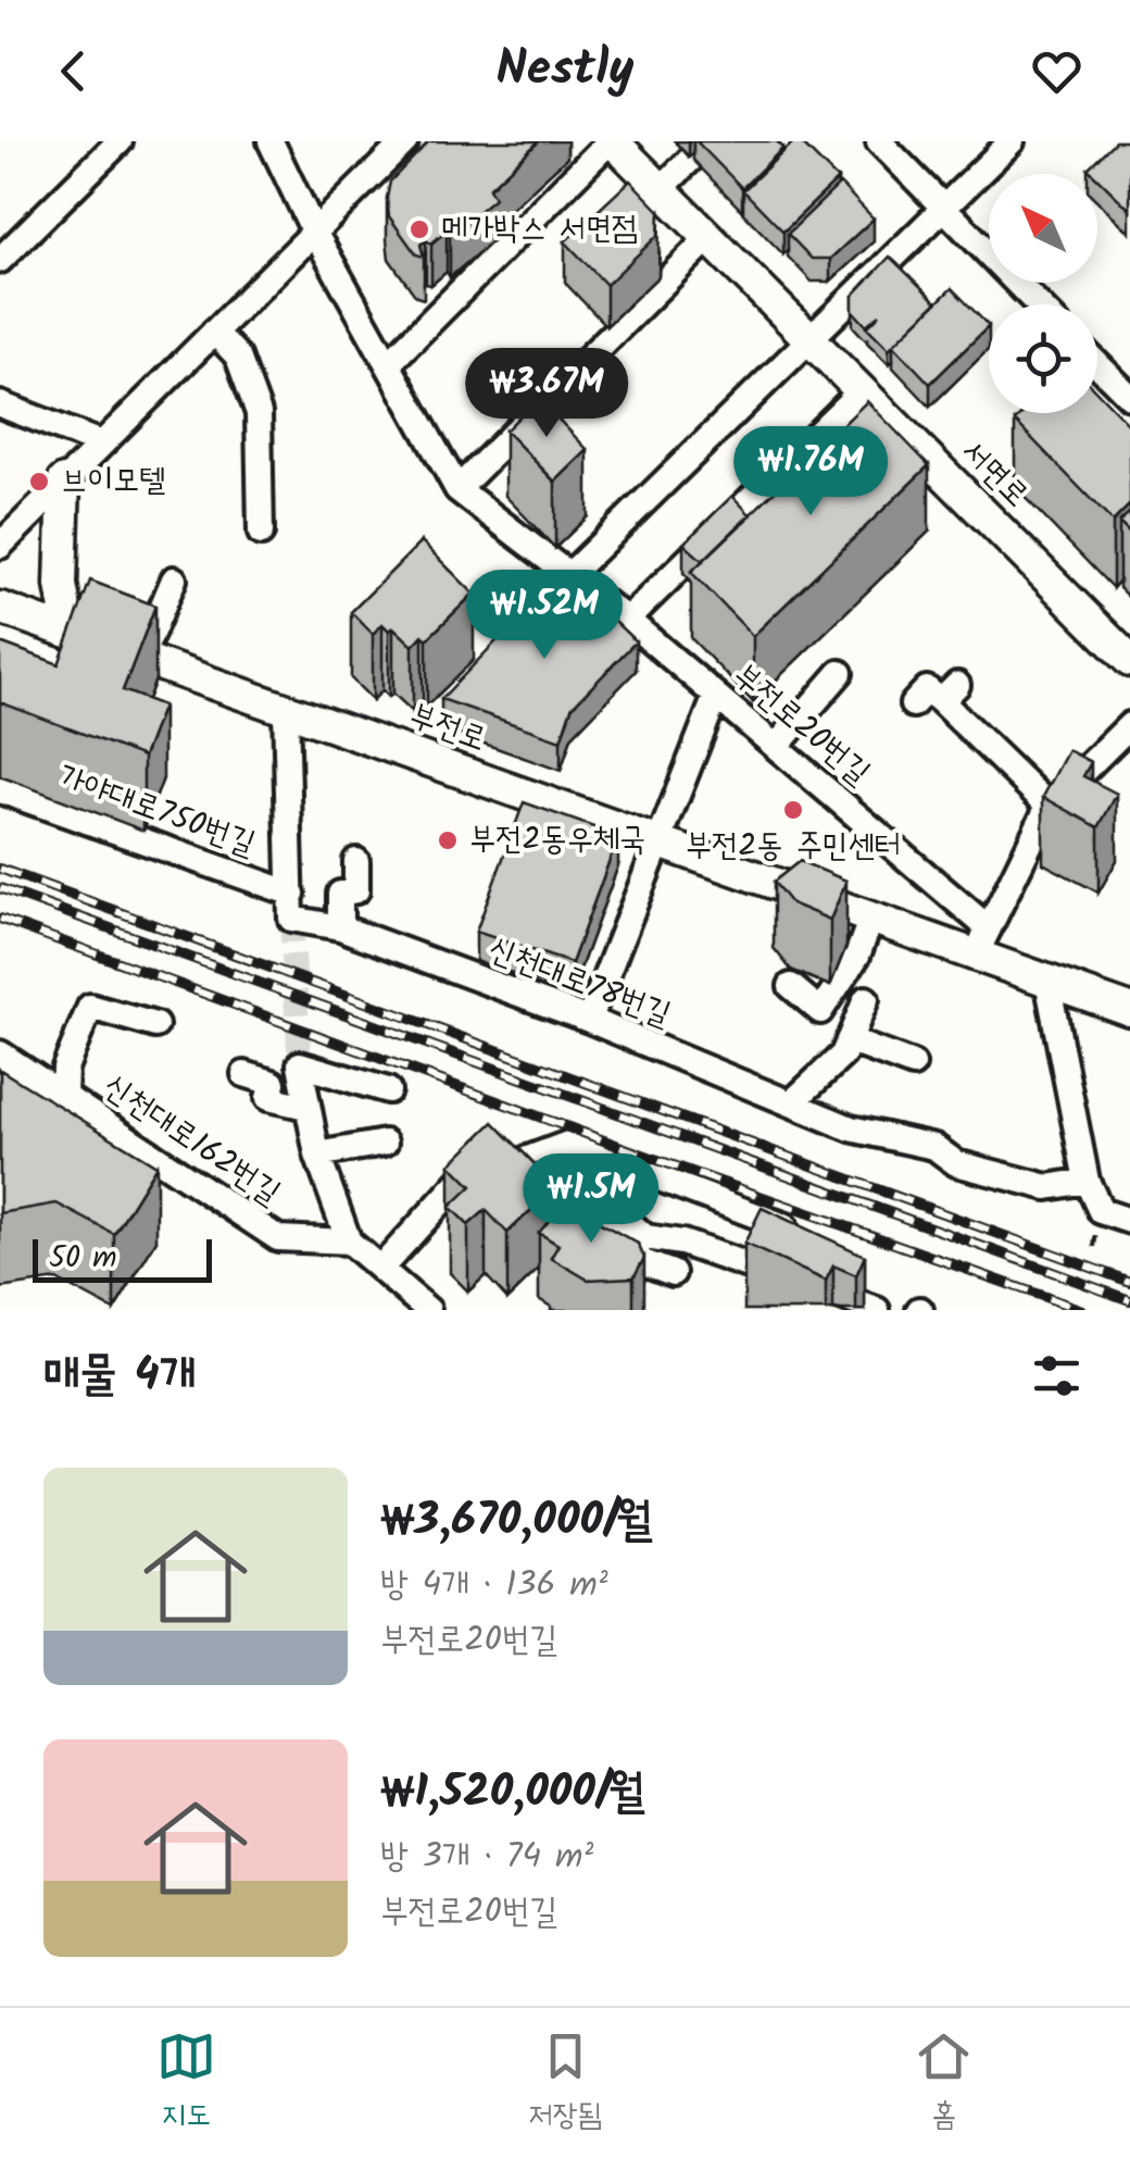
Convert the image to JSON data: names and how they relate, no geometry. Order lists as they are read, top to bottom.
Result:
{
  "streets": {
    "main road": ["서면로", "부전로"],
    "street": [
      "부전로20번길",
      "가야대로750번길",
      "신천대로78번길",
      "신천대로162번길"
    ]
  },
  "crossings": [
    ["부전로20번길", "부전로"],
    ["가야대로750번길", "신천대로78번길"]
  ],
  "places": [
    "메가박스 서면점",
    "브이모텔",
    "부전2동 주민센터",
    "부전2동우체국"
  ],
  "scale_bar": "50 m",
  "north": "top left",
  "page": {
    "header": "Nestly",
    "price": [
      "₩3.67M",
      "₩1.76M",
      "₩1.52M",
      "₩1.5M"
    ],
    "scale": "50 m",
    "heading": "매물 4개",
    "list": [
      {
        "name": "₩3,670,000/월",
        "note": "방 4개 · 136 m² · 부전로20번길"
      },
      {
        "name": "₩1,520,000/월",
        "note": "방 3개 · 74 m² · 부전로20번길"
      }
    ],
    "tabs": ["지도", "저장됨", "홈"]
  }
}
